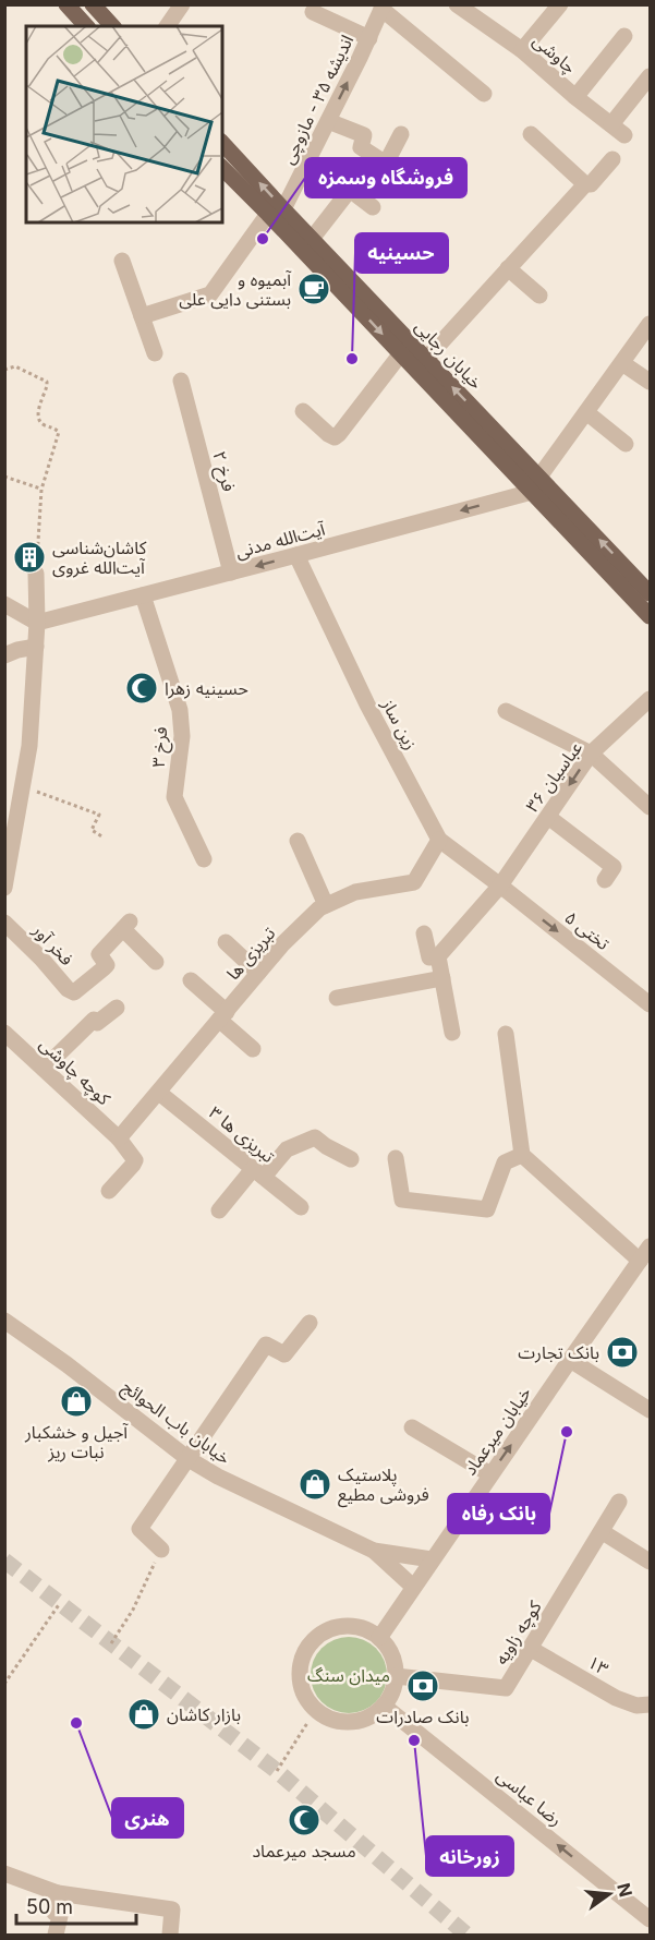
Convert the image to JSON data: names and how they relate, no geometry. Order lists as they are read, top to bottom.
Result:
{
  "streets": {
    "main road": ["خیابان رجایی"],
    "street": [
      "چاوشی",
      "اندیشه ۳۵ - مازوچی",
      "فرخ ۲",
      "آیت‌الله مدنی",
      "زین ساز",
      "فرخ ۳",
      "عباسیان ۳۶",
      "تختی ۵",
      "فخر آور",
      "تبریزی ها",
      "کوچه چاوشی",
      "تبریزی ها ۳",
      "خیابان باب الحوائج",
      "خیابان میرعماد",
      "کوچه زاویه",
      "۱۳",
      "رضا عباسی"
    ]
  },
  "crossings": [
    ["اندیشه ۳۵ - مازوچی", "خیابان رجایی"],
    ["خیابان رجایی", "آیت‌الله مدنی"],
    ["فرخ ۲", "آیت‌الله مدنی"],
    ["آیت‌الله مدنی", "زین ساز"],
    ["آیت‌الله مدنی", "فرخ ۳"],
    ["زین ساز", "عباسیان ۳۶"],
    ["زین ساز", "تختی ۵"],
    ["زین ساز", "تبریزی ها"],
    ["عباسیان ۳۶", "تختی ۵"],
    ["تبریزی ها", "کوچه چاوشی"],
    ["تبریزی ها", "تبریزی ها ۳"],
    ["خیابان میرعماد", "کوچه زاویه"],
    ["خیابان میرعماد", "رضا عباسی"],
    ["کوچه زاویه", "۱۳"],
    ["کوچه زاویه", "رضا عباسی"]
  ],
  "one_way": ["آیت‌الله مدنی", "رضا عباسی"],
  "parks": ["میدان سنگ"],
  "places": {
    "other": [
      "فروشگاه وسمزه",
      "حسینیه",
      "بانک رفاه",
      "هنری",
      "زورخانه"
    ],
    "cafe": ["آبمیوه و بستنی دایی علی"],
    "building": ["کاشان‌شناسی آیت‌الله غروی"],
    "mosque": ["حسینیه زهرا", "مسجد میرعماد"],
    "bank": ["بانک تجارت", "بانک صادرات"],
    "shop": ["آجیل و خشکبار نبات ریز", "پلاستیک فروشی مطیع", "بازار کاشان"]
  },
  "scale_bar": "50 m",
  "north": "right"
}
